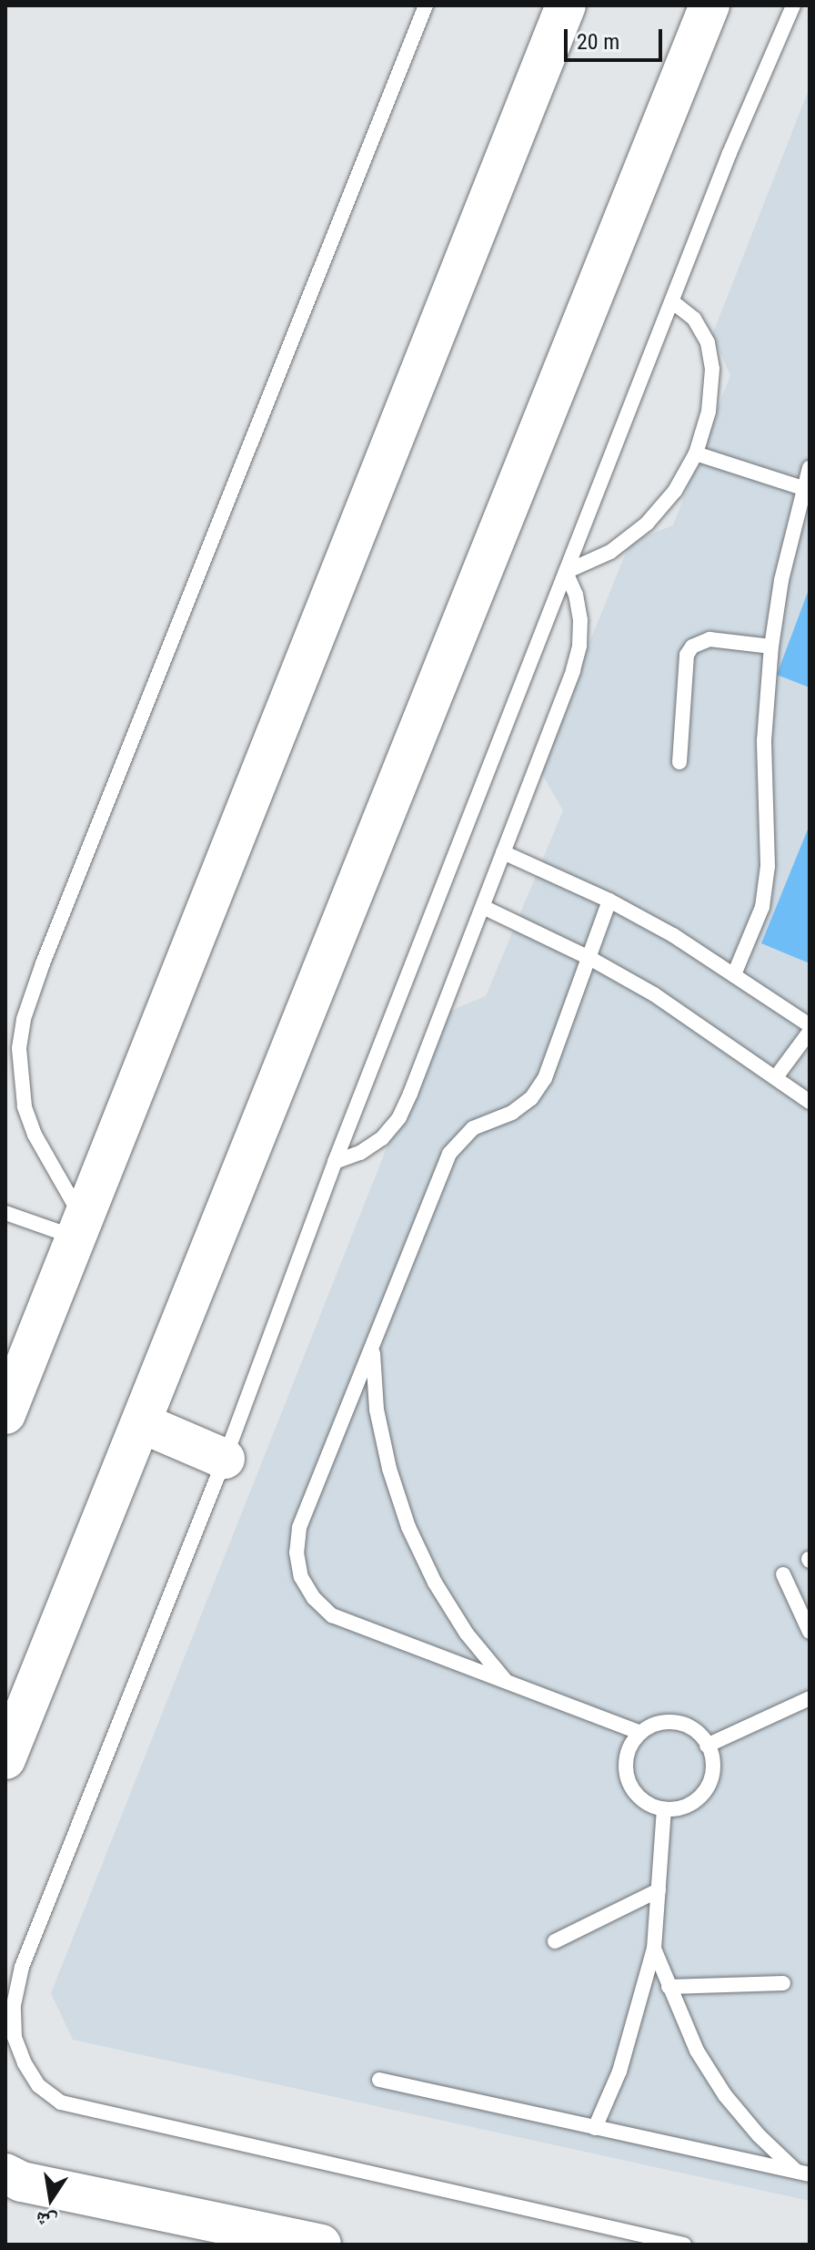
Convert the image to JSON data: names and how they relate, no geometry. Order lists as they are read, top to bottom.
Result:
{
  "scale_bar": "20 m",
  "north": "bottom"
}
